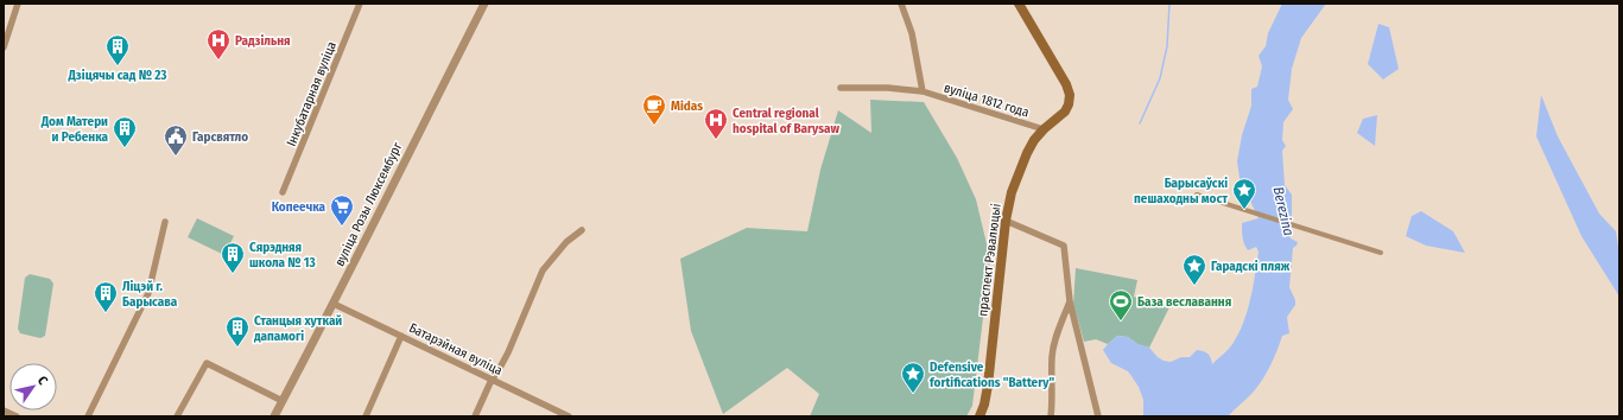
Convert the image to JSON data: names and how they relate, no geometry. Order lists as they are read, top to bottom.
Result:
{
  "streets": {
    "main road": ["праспект Рэвалюцыі"],
    "street": [
      "Інкубатарная вуліца",
      "вуліца 1812 года",
      "вуліца Розы Люксембург",
      "Батарэйная вуліца"
    ]
  },
  "crossings": [
    ["вуліца 1812 года", "праспект Рэвалюцыі"],
    ["вуліца Розы Люксембург", "Батарэйная вуліца"]
  ],
  "water": ["Berezina"],
  "places": {
    "hospital": ["Радзільня", "Central regional hospital of Barysaw"],
    "building": [
      "Дзіцячы сад № 23",
      "Дом Матери и Ребенка",
      "Сярэдняя школа № 13",
      "Ліцэй г. Барысава",
      "Станцыя хуткай дапамогі"
    ],
    "cafe": ["Midas"],
    "public building": ["Гарсвятло"],
    "place": ["Барысаўскі пешаходны мост", "Гарадскі пляж", "Defensive fortifications \"Battery\""],
    "supermarket": ["Копеечка"],
    "sports": ["База веславання"]
  },
  "north": "top right"
}
